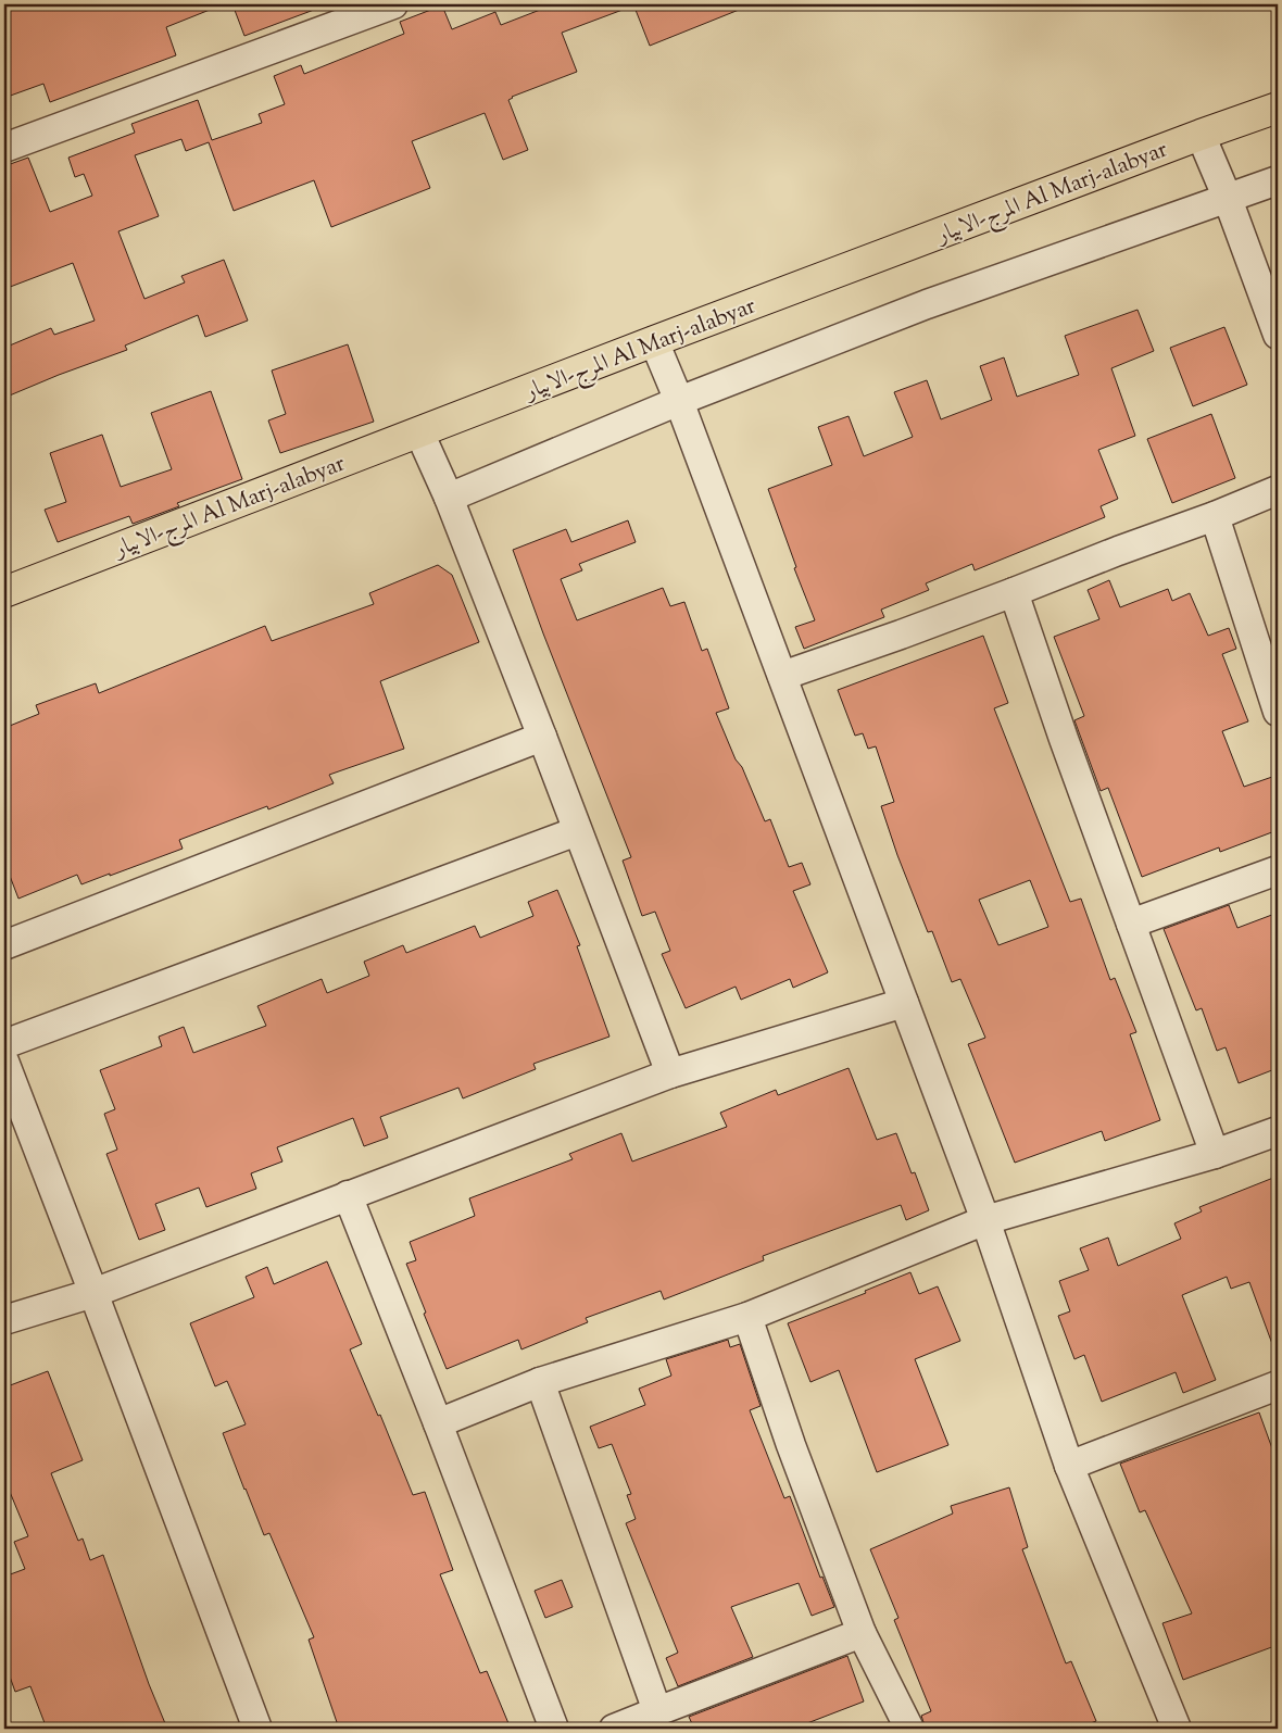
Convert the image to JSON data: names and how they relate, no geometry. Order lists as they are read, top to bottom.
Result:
{
  "streets": {
    "main road": ["المرج-الابيار Al Marj-alabyar"]
  }
}
